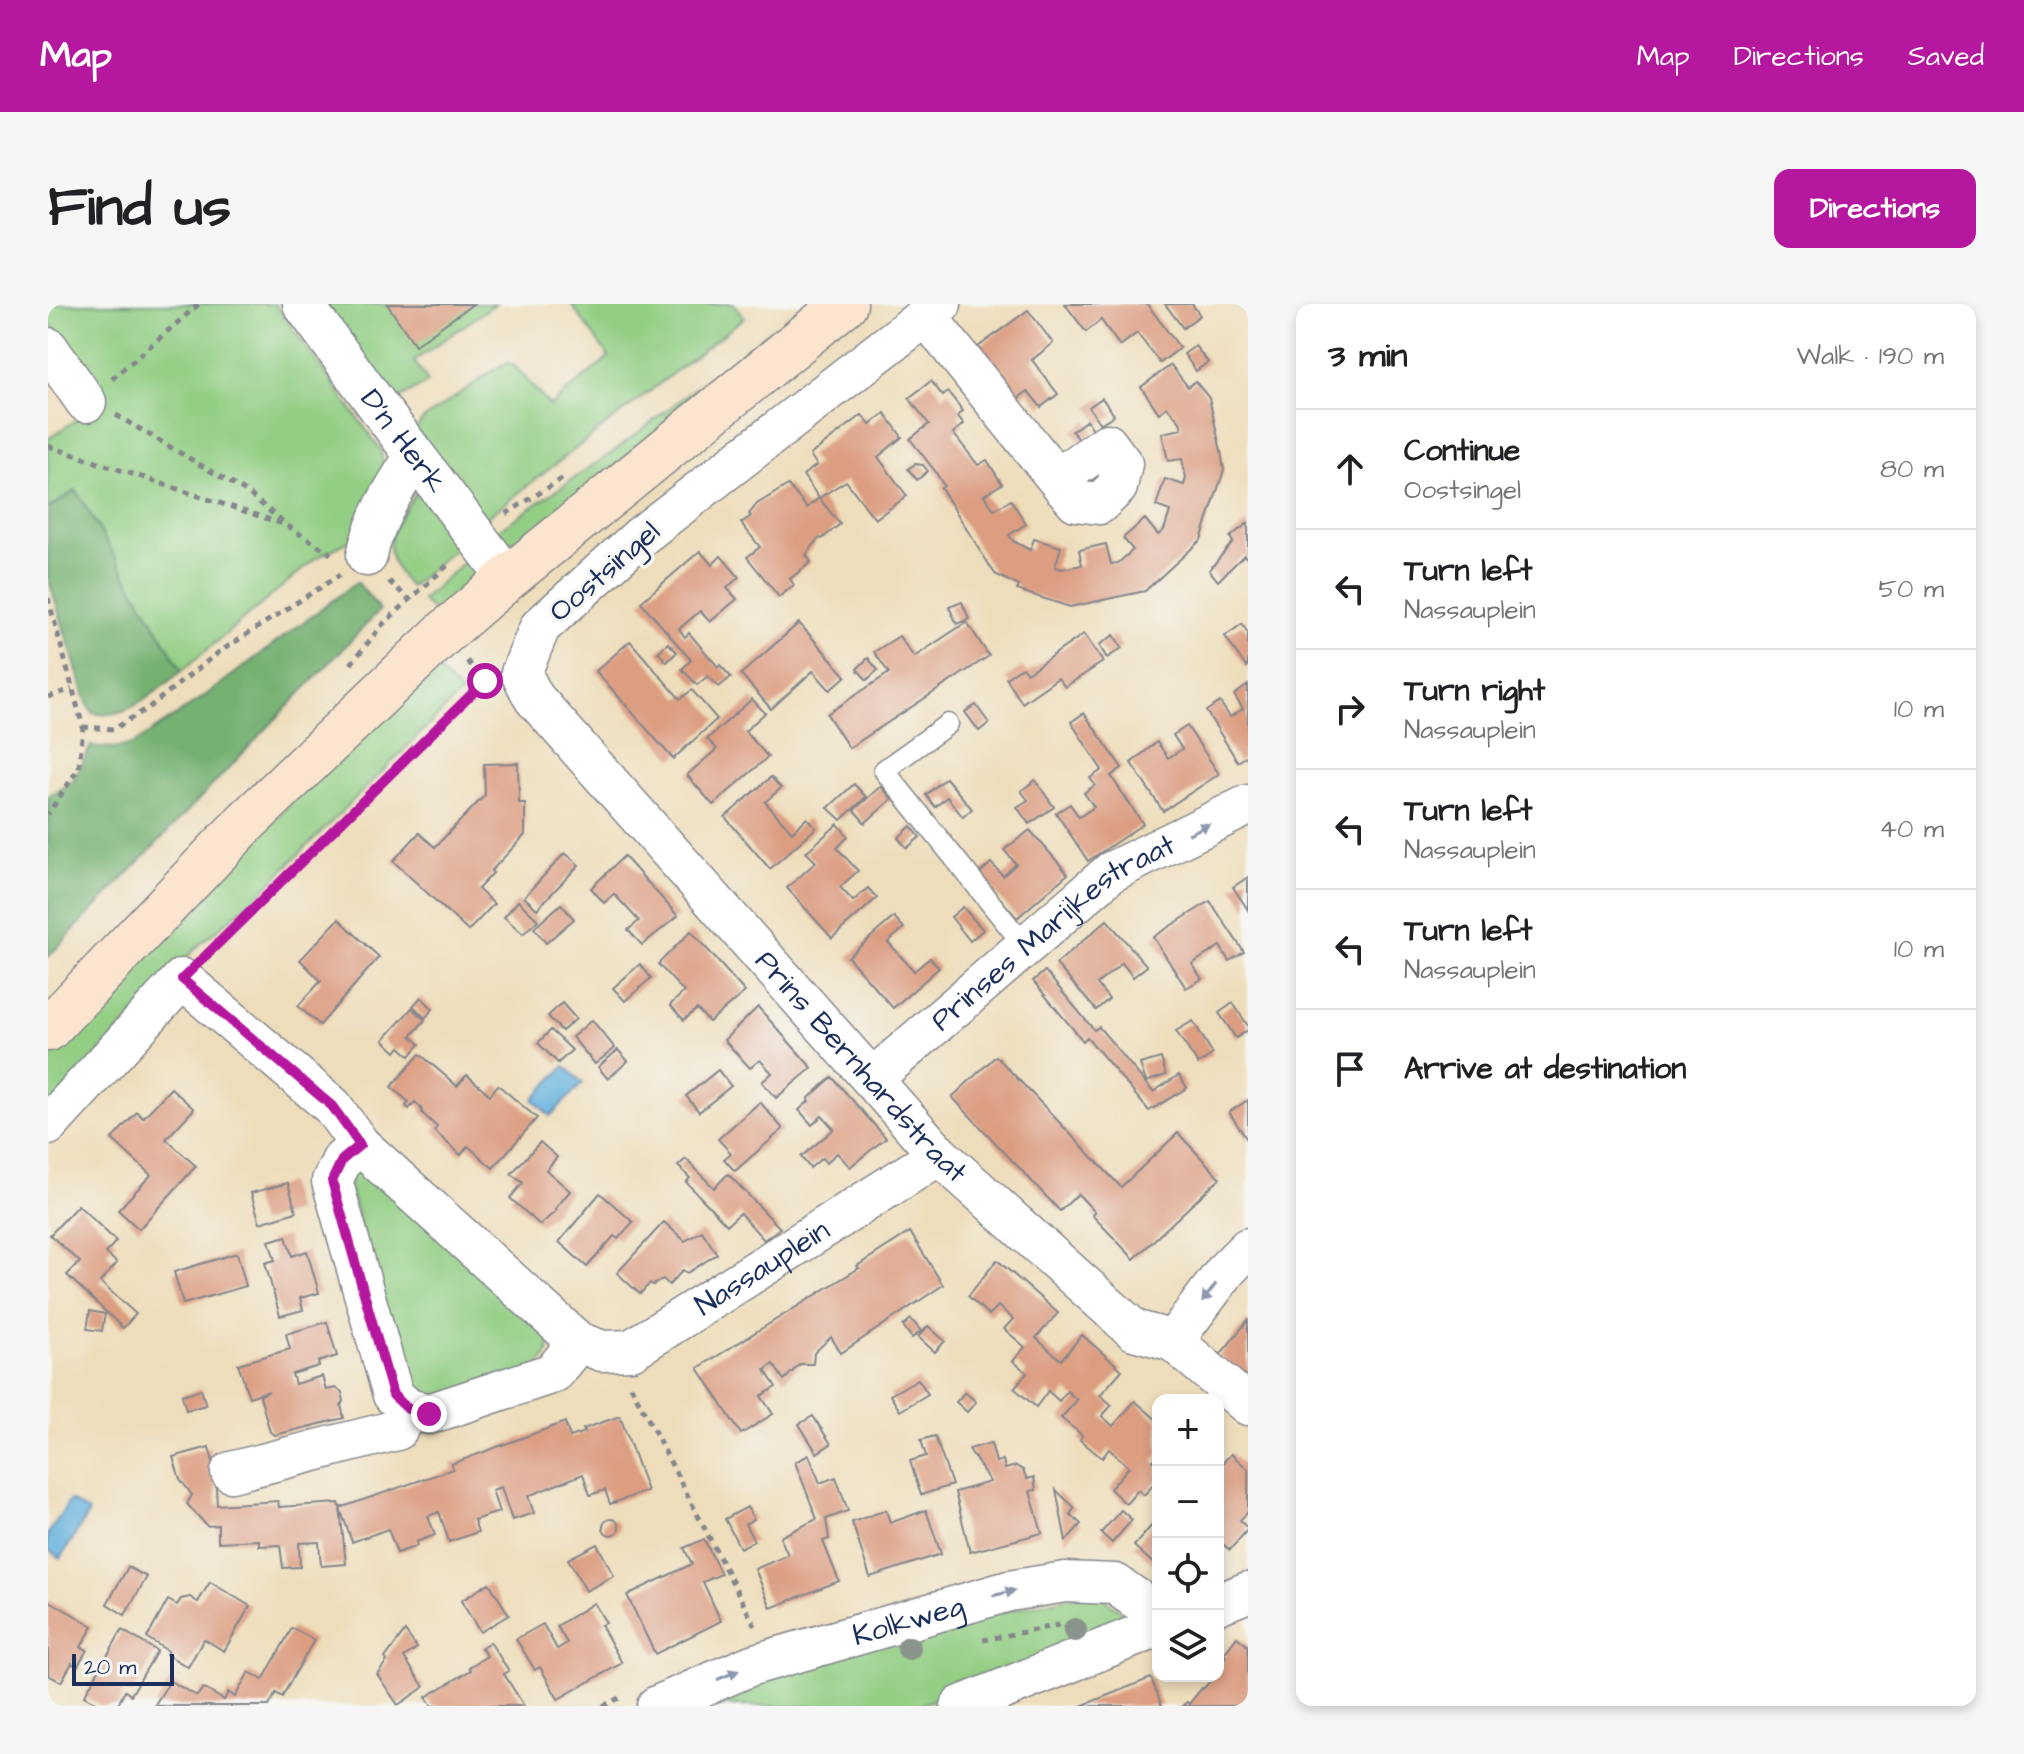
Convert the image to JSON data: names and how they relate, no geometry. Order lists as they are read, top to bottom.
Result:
{
  "streets": {
    "main road": ["Oostsingel"],
    "street": [
      "D'n Herk",
      "Prinses Marijkestraat",
      "Prins Bernhardstraat",
      "Nassauplein",
      "Kolkweg"
    ]
  },
  "crossings": [
    ["D'n Herk", "Oostsingel"],
    ["Oostsingel", "Prins Bernhardstraat"],
    ["Prinses Marijkestraat", "Prins Bernhardstraat"],
    ["Prins Bernhardstraat", "Nassauplein"]
  ],
  "one_way": ["Prinses Marijkestraat"],
  "scale_bar": "20 m",
  "page": {
    "header": "Map",
    "nav": ["Map", "Directions", "Saved"],
    "title": "Find us",
    "buttons": "Directions",
    "heading": ["3 min", "Walk · 190 m"],
    "list": [
      ["Continue", "Oostsingel", "80 m"],
      ["Turn left", "Nassauplein", "50 m"],
      ["Turn right", "Nassauplein", "10 m"],
      ["Turn left", "Nassauplein", "40 m"],
      ["Turn left", "Nassauplein", "10 m"],
      "Arrive at destination"
    ],
    "map_buttons": ["+", "−"],
    "scale": "20 m"
  }
}
